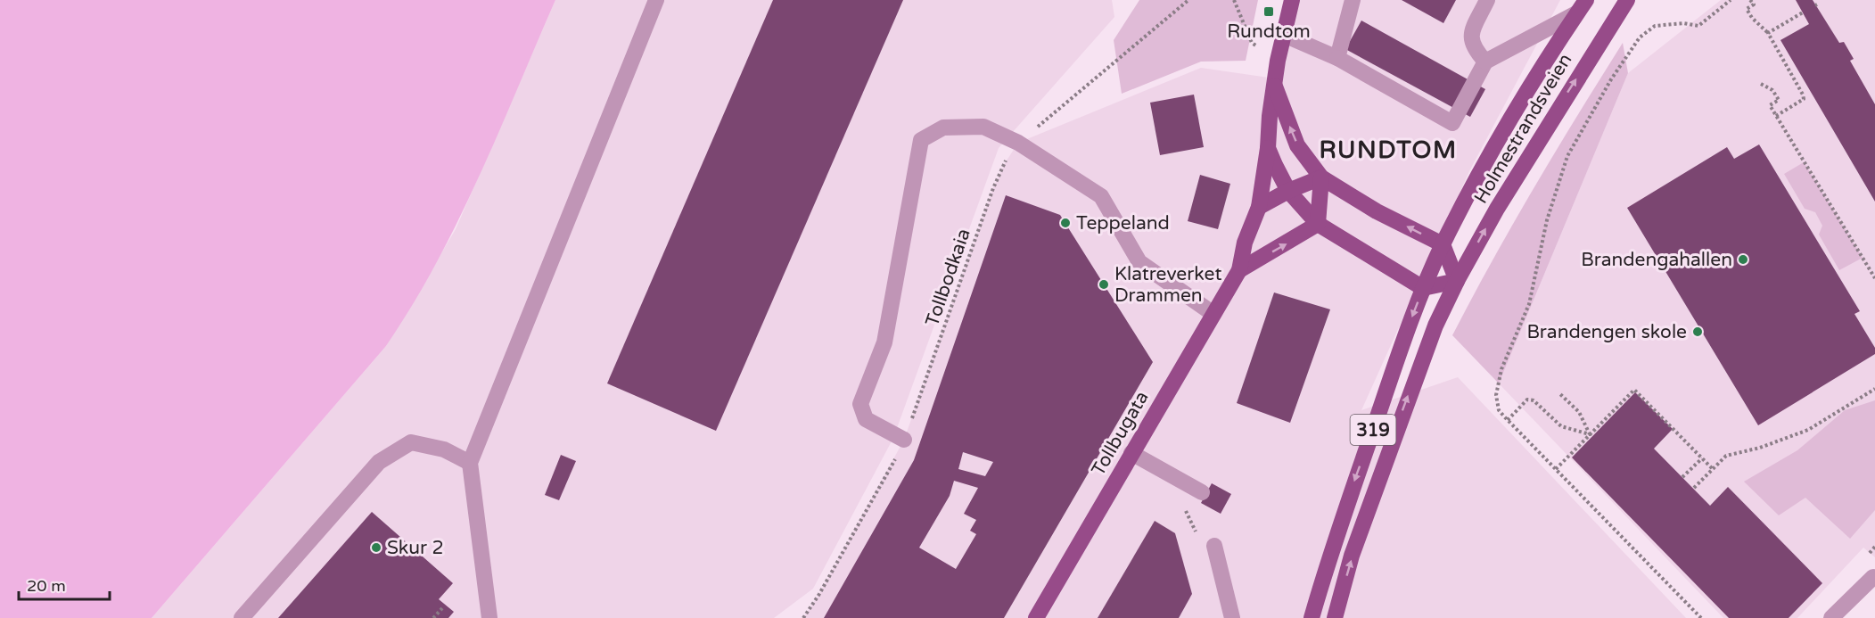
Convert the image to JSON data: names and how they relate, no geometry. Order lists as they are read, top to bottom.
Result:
{
  "streets": {
    "main road": ["Holmestrandsveien", "319", "Tollbugata"],
    "path": ["Tollbodkaia"]
  },
  "crossings": [
    ["Holmestrandsveien", "319"]
  ],
  "districts": ["RUNDTOM"],
  "places": {
    "transit": ["Rundtom"],
    "other": [
      "Teppeland",
      "Brandengahallen",
      "Klatreverket Drammen",
      "Brandengen skole",
      "Skur 2"
    ]
  },
  "scale_bar": "20 m"
}
